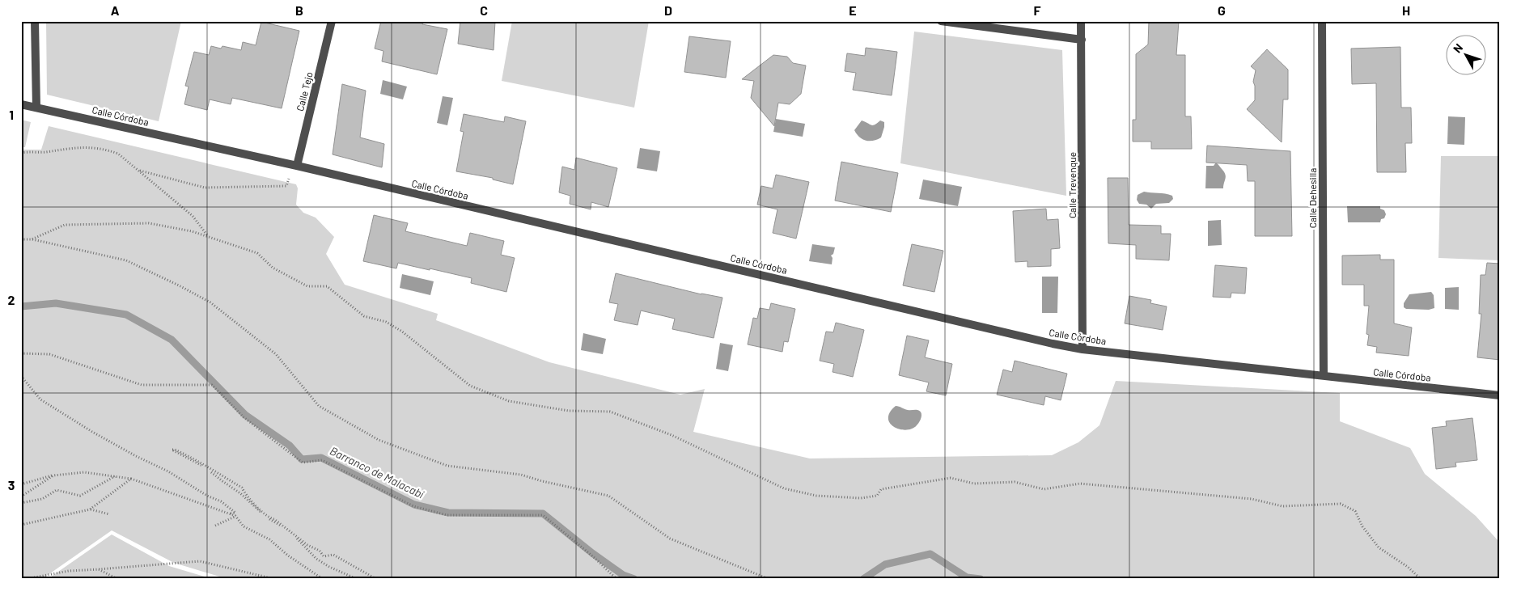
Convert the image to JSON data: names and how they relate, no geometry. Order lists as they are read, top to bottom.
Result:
{
  "streets": {
    "street": [
      "Calle Tejo",
      "Calle Córdoba",
      "Calle Trevenque",
      "Calle Dehesilla"
    ]
  },
  "crossings": [
    ["Calle Tejo", "Calle Córdoba"],
    ["Calle Córdoba", "Calle Trevenque"],
    ["Calle Córdoba", "Calle Dehesilla"]
  ],
  "water": ["Barranco de Malacabí"],
  "north": "top left",
  "grid": {
    "columns": [
      "A",
      "B",
      "C",
      "D",
      "E",
      "F",
      "G",
      "H"
    ],
    "rows": ["1", "2", "3"]
  }
}
